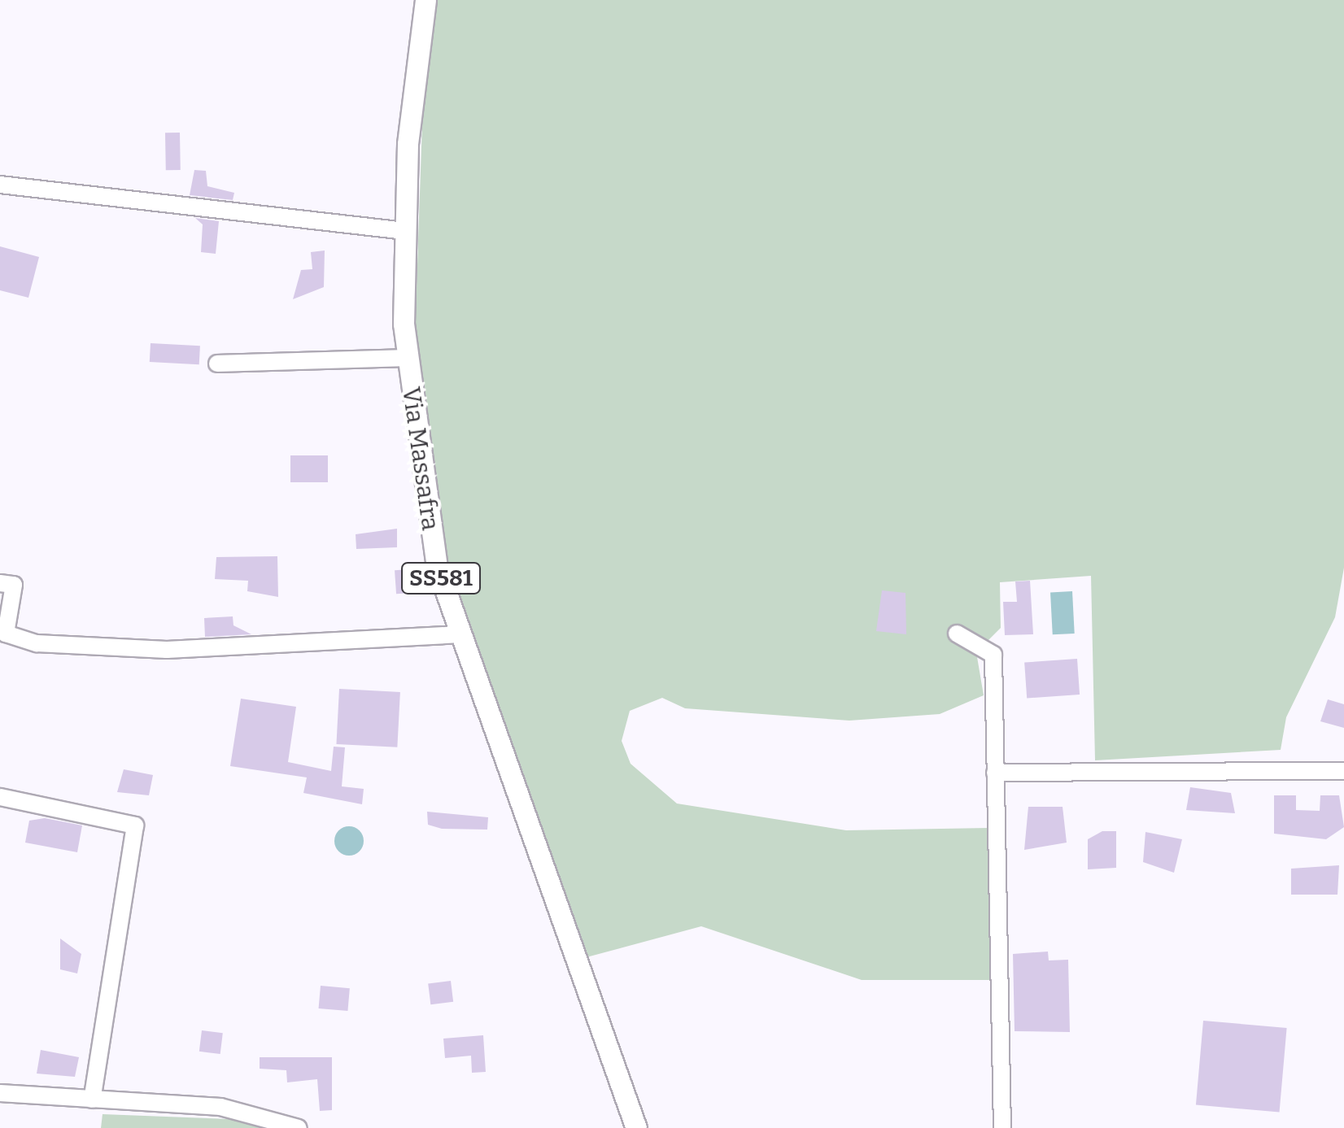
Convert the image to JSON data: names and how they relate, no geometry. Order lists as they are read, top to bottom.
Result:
{
  "streets": {
    "main road": ["Via Massafra", "SS581"]
  }
}
